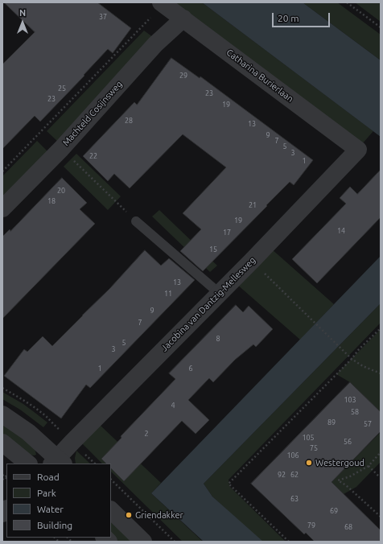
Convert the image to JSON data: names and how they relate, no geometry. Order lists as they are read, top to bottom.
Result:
{
  "streets": {
    "street": ["Catharina Burierlaan", "Machteld Cosijnsweg", "Jacobina van Dantzig-Mellesweg"]
  },
  "crossings": [
    ["Catharina Burierlaan", "Machteld Cosijnsweg"],
    ["Catharina Burierlaan", "Jacobina van Dantzig-Mellesweg"]
  ],
  "places": ["Westergoud", "Griendakker"],
  "house_numbers": [
    "37",
    "29",
    "25",
    "23",
    "23",
    "19",
    "28",
    "13",
    "9",
    "7",
    "5",
    "3",
    "22",
    "1",
    "20",
    "18",
    "21",
    "19",
    "14",
    "17",
    "15",
    "13",
    "11",
    "9",
    "7",
    "8",
    "5",
    "3",
    "1",
    "6",
    "103",
    "4",
    "58",
    "89",
    "57",
    "2",
    "105",
    "56",
    "75",
    "106",
    "92",
    "62",
    "63",
    "69",
    "79",
    "68"
  ],
  "legend": [
    "Road",
    "Park",
    "Water",
    "Building"
  ],
  "scale_bar": "20 m",
  "north": "top"
}
